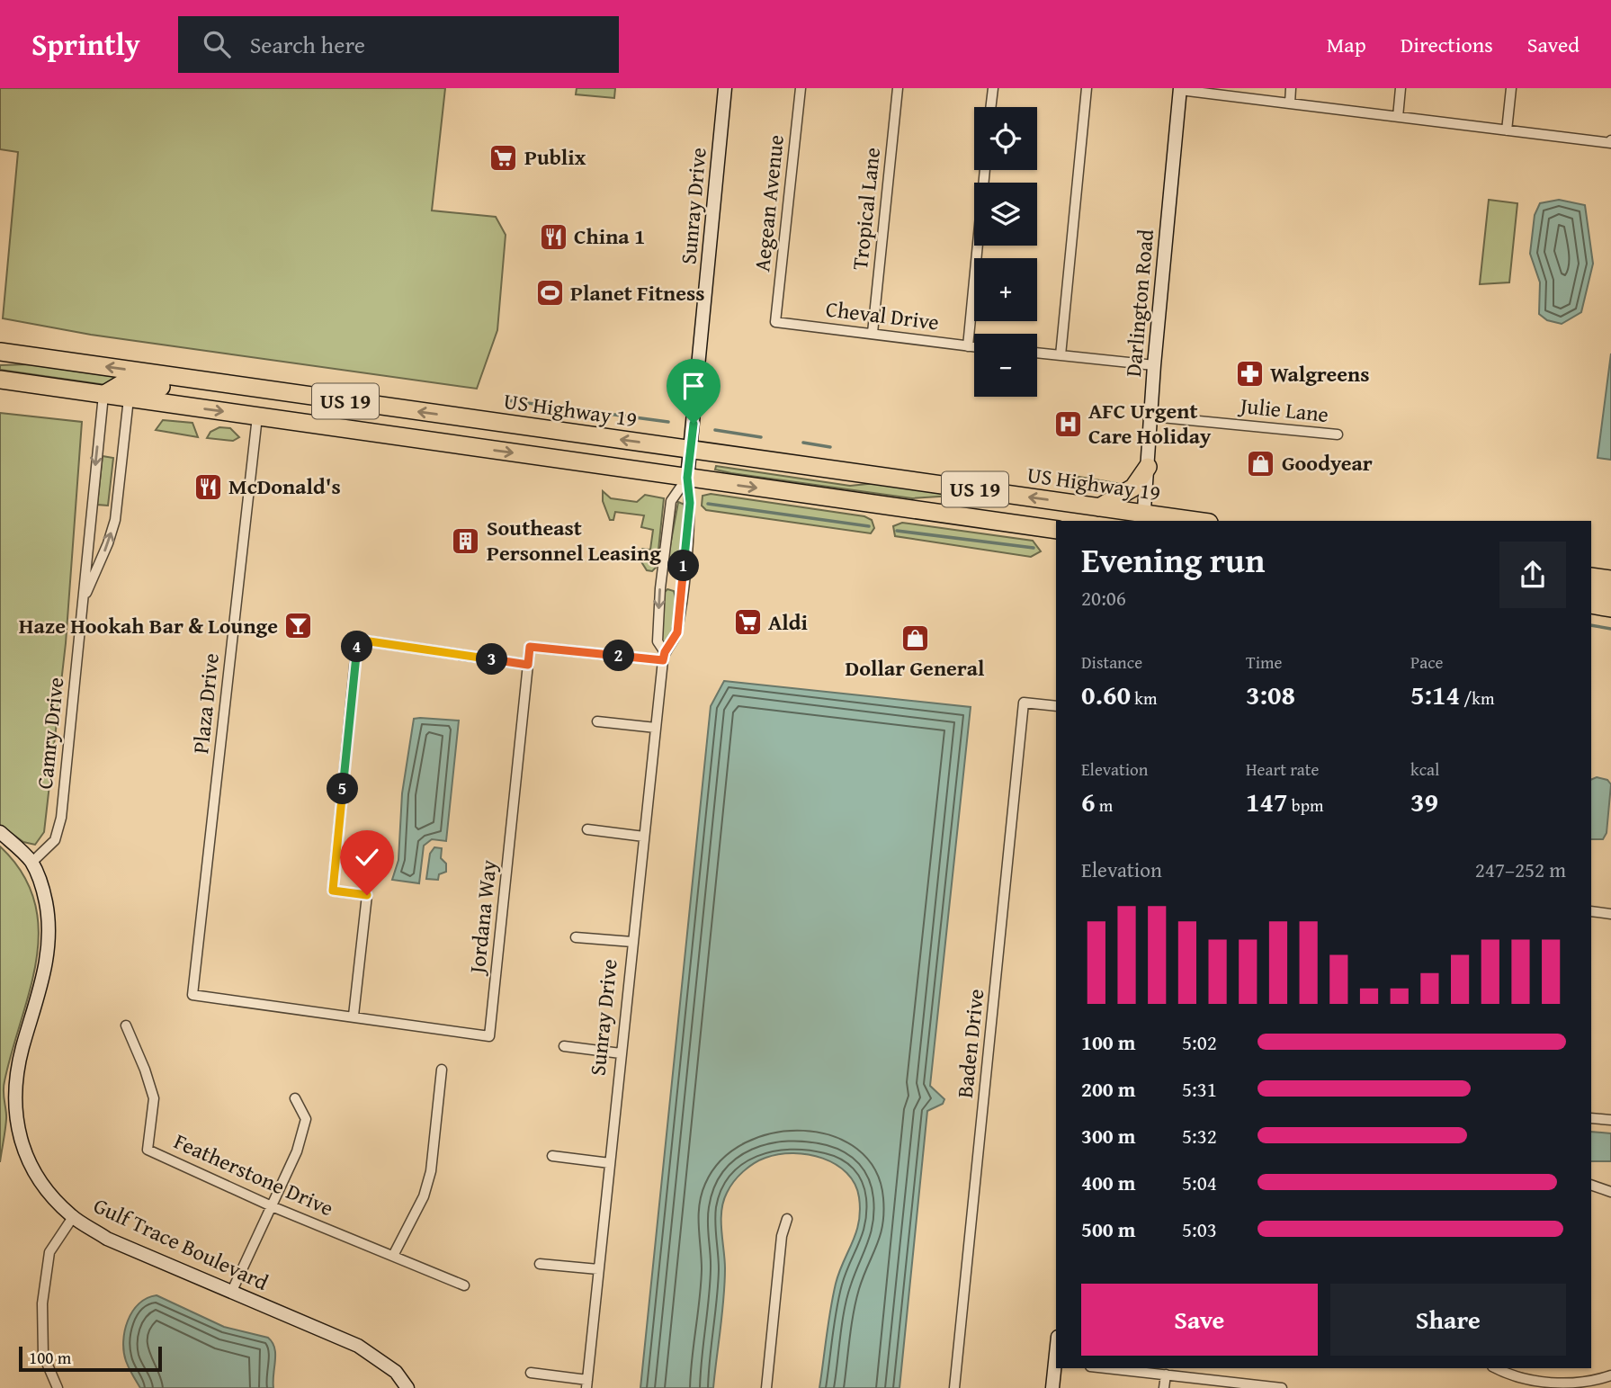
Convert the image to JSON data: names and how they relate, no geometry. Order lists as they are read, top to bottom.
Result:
{
  "streets": {
    "highway": ["US 19", "US Highway 19"],
    "street": [
      "Aegean Avenue",
      "Sunray Drive",
      "Tropical Lane",
      "Darlington Road",
      "Cheval Drive",
      "Julie Lane",
      "Plaza Drive",
      "Camry Drive",
      "Jordana Way",
      "Baden Drive",
      "Featherstone Drive",
      "Gulf Trace Boulevard"
    ]
  },
  "crossings": [
    ["Aegean Avenue", "Cheval Drive"],
    ["Sunray Drive", "US 19"],
    ["Sunray Drive", "US Highway 19"],
    ["Tropical Lane", "Cheval Drive"],
    ["Darlington Road", "US Highway 19"],
    ["Darlington Road", "Julie Lane"],
    ["US 19", "Plaza Drive"],
    ["US 19", "Camry Drive"],
    ["Plaza Drive", "Jordana Way"],
    ["Camry Drive", "Gulf Trace Boulevard"]
  ],
  "places": {
    "supermarket": ["Publix", "Aldi"],
    "restaurant": ["China 1", "McDonald's"],
    "sports": ["Planet Fitness"],
    "pharmacy": ["Walgreens"],
    "hospital": ["AFC Urgent Care Holiday"],
    "shop": ["Goodyear", "Dollar General"],
    "building": ["Southeast Personnel Leasing"],
    "bar": ["Haze Hookah Bar & Lounge"]
  },
  "scale_bar": "100 m",
  "page": {
    "header": "Sprintly",
    "search": "Search here",
    "nav": ["Map", "Directions", "Saved"],
    "map_buttons": ["+", "−"],
    "heading": ["Evening run", "20:06"],
    "pins": [
      "1",
      "4",
      "2",
      "3",
      "5"
    ],
    "stats": [
      ["Distance", "0.60 km"],
      ["Time", "3:08"],
      ["Pace", "5:14 /km"],
      ["Elevation", "6 m"],
      ["Heart rate", "147 bpm"],
      ["kcal", "39"]
    ],
    "chart": ["Elevation", "247–252 m"],
    "list": [
      {
        "name": "100 m",
        "note": "5:02"
      },
      {
        "name": "200 m",
        "note": "5:31"
      },
      {
        "name": "300 m",
        "note": "5:32"
      },
      {
        "name": "400 m",
        "note": "5:04"
      },
      {
        "name": "500 m",
        "note": "5:03"
      }
    ],
    "buttons": ["Save", "Share"],
    "scale": "100 m"
  }
}
